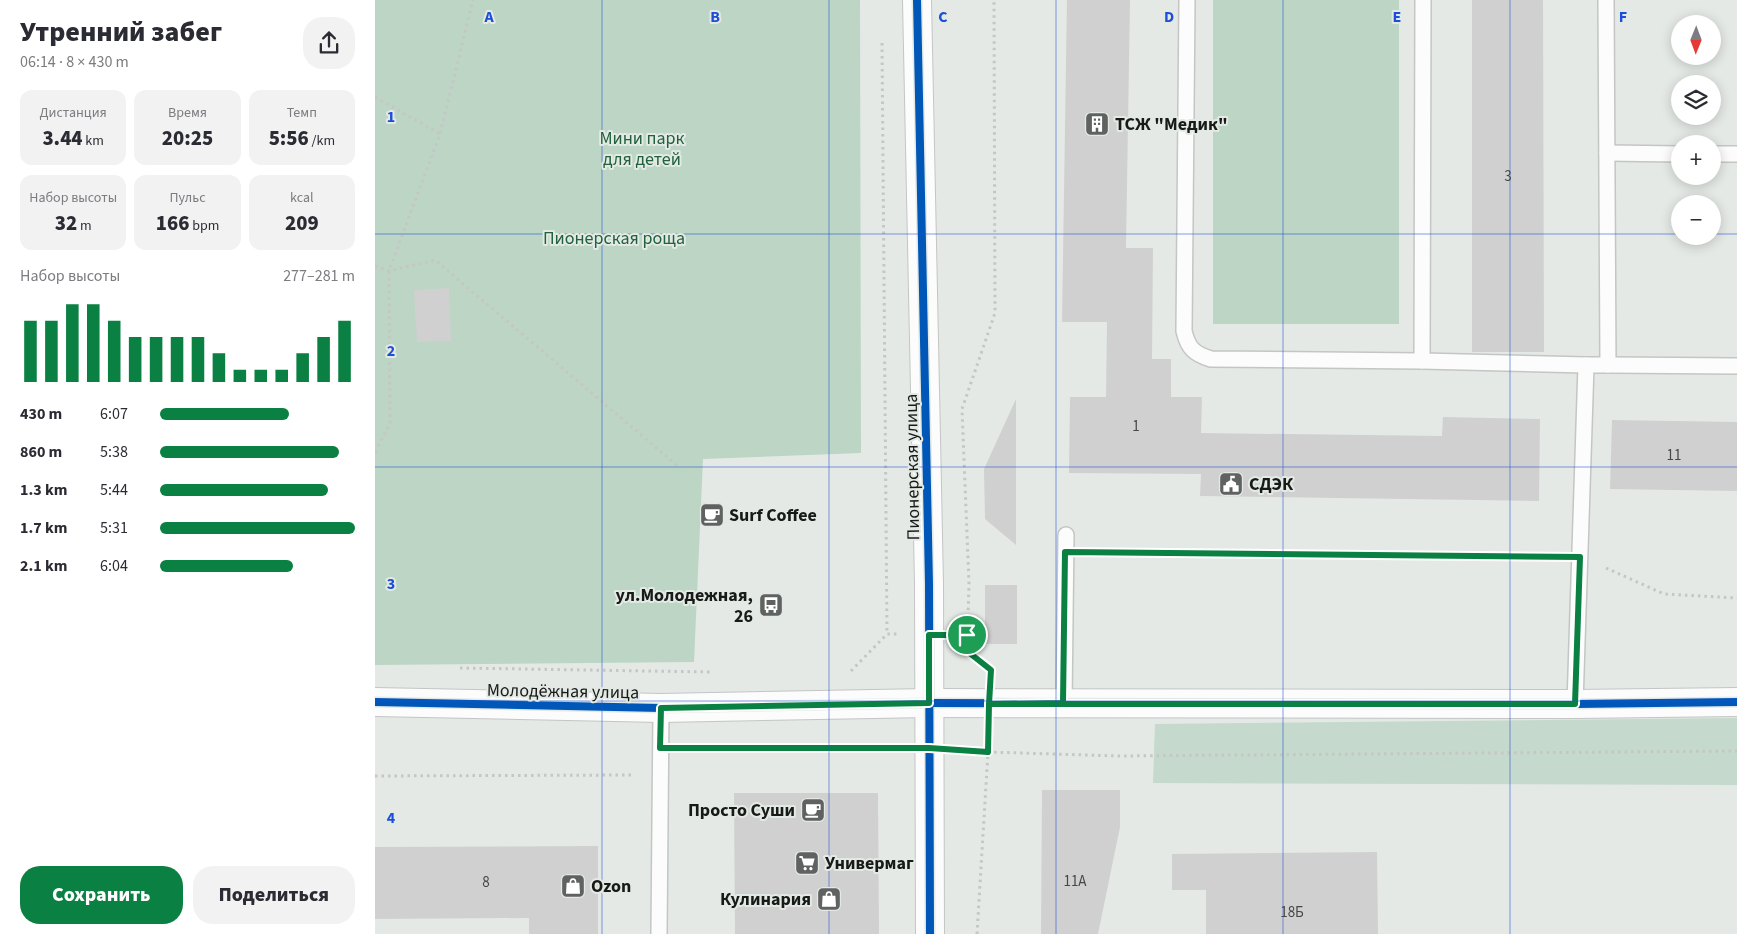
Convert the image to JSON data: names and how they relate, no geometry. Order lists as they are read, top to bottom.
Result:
{
  "streets": {
    "street": ["Пионерская улица", "Молодёжная улица"]
  },
  "crossings": [
    ["Пионерская улица", "Молодёжная улица"]
  ],
  "parks": ["Мини парк для детей", "Пионерская роща"],
  "places": {
    "building": ["ТСЖ \"Медик\""],
    "public building": ["СДЭК"],
    "cafe": ["Surf Coffee", "Просто Суши"],
    "bus stop": ["ул.Молодежная, 26"],
    "supermarket": ["Универмаг"],
    "shop": ["Ozon", "Кулинария"]
  },
  "house_numbers": [
    "3",
    "1",
    "11",
    "11А",
    "8",
    "18Б"
  ],
  "north": "bottom",
  "page": {
    "heading": ["Утренний забег", "06:14 · 8 × 430 m"],
    "map_buttons": ["+", "−"],
    "stats": [
      ["Дистанция", "3.44 km"],
      ["Время", "20:25"],
      ["Темп", "5:56 /km"],
      ["Набор высоты", "32 m"],
      ["Пульс", "166 bpm"],
      ["kcal", "209"]
    ],
    "chart": ["Набор высоты", "277–281 m"],
    "list": [
      {
        "name": "430 m",
        "note": "6:07"
      },
      {
        "name": "860 m",
        "note": "5:38"
      },
      {
        "name": "1.3 km",
        "note": "5:44"
      },
      {
        "name": "1.7 km",
        "note": "5:31"
      },
      {
        "name": "2.1 km",
        "note": "6:04"
      }
    ],
    "buttons": ["Сохранить", "Поделиться"]
  },
  "grid": {
    "columns": [
      "A",
      "B",
      "C",
      "D",
      "E",
      "F"
    ],
    "rows": [
      "1",
      "2",
      "3",
      "4"
    ]
  }
}
